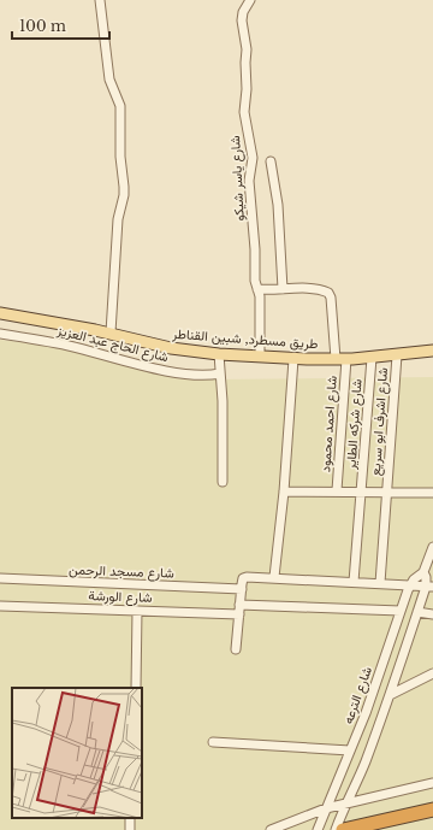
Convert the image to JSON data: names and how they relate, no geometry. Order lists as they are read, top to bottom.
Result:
{
  "streets": {
    "main road": ["طريق مسطرد, شبين القناطر"],
    "street": [
      "شارع ياسر شيكو",
      "شارع الحاج عبد العزيز",
      "شارع اشرف ابو سريع",
      "شارع احمد محمود",
      "شارع شركه الطاير",
      "شارع مسجد الرحمن",
      "شارع الورشة",
      "شارع الترعه"
    ]
  },
  "crossings": [
    ["شارع ياسر شيكو", "طريق مسطرد, شبين القناطر"],
    ["طريق مسطرد, شبين القناطر", "شارع اشرف ابو سريع"],
    ["طريق مسطرد, شبين القناطر", "شارع احمد محمود"],
    ["طريق مسطرد, شبين القناطر", "شارع شركه الطاير"]
  ],
  "scale_bar": "100 m"
}
